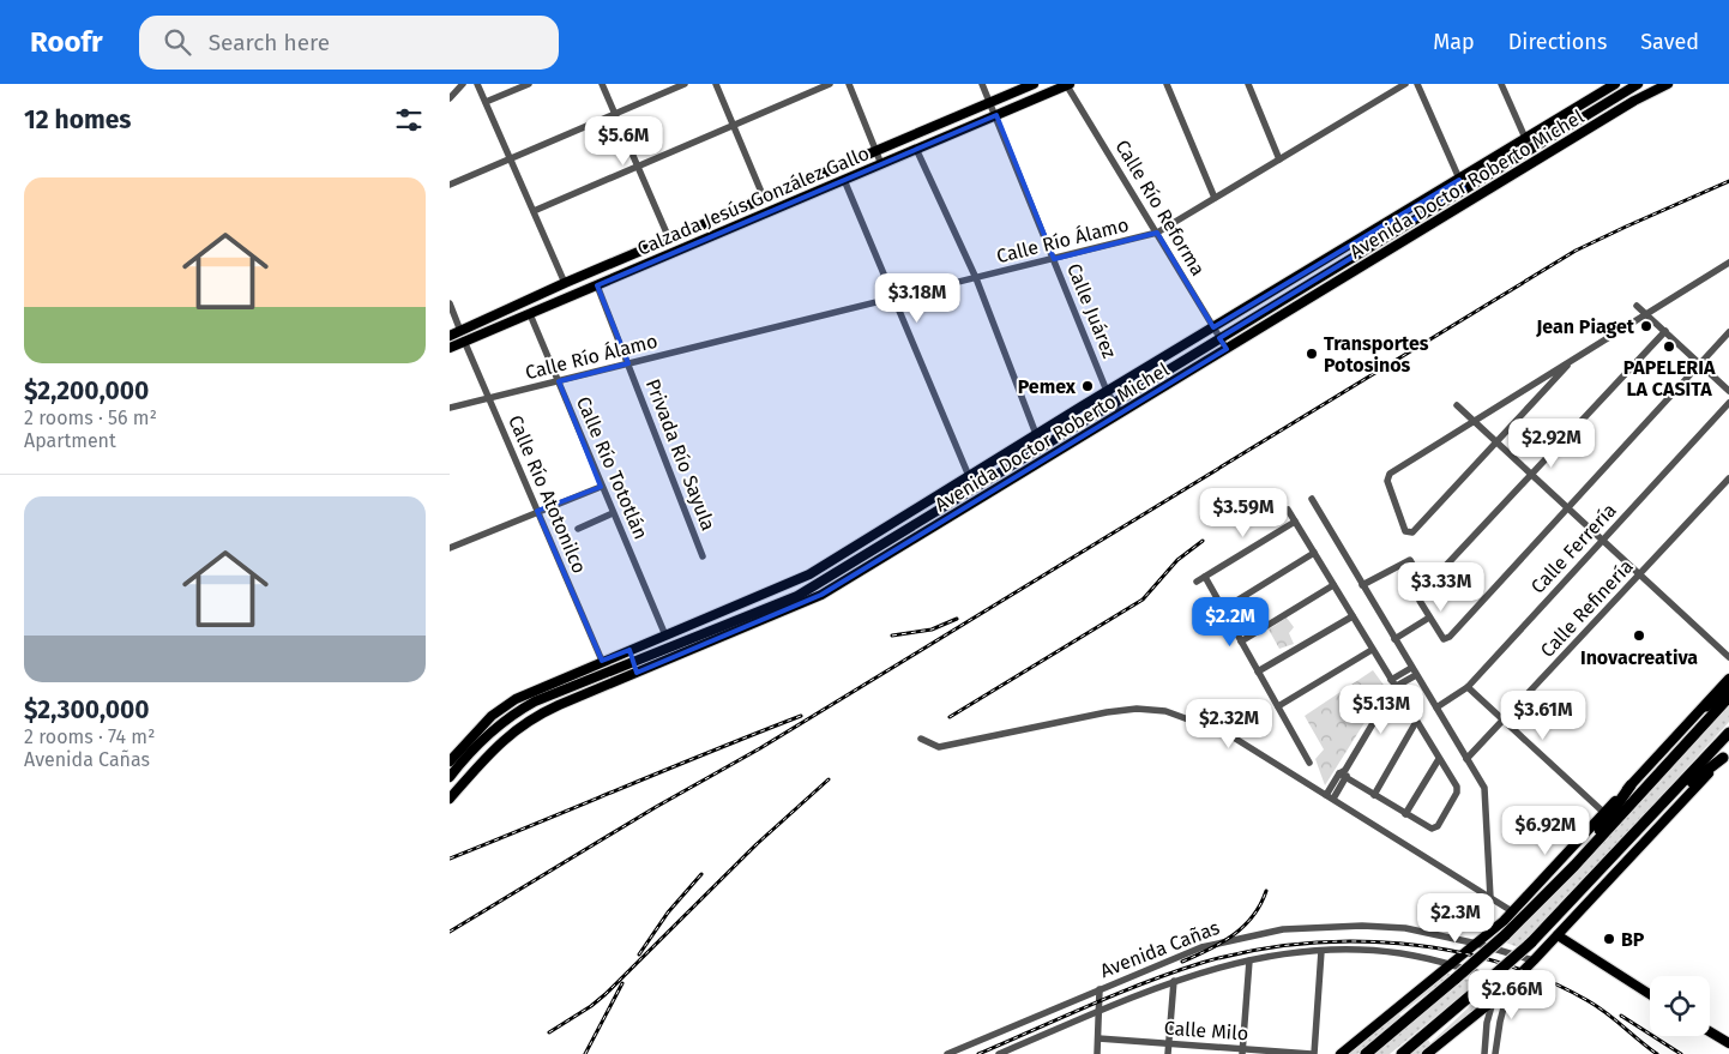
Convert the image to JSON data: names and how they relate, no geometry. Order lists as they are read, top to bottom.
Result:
{
  "streets": {
    "main road": ["Avenida Doctor Roberto Michel", "Calzada Jesús González Gallo"],
    "street": [
      "Calle Río Reforma",
      "Calle Río Álamo",
      "Calle Juárez",
      "Privada Río Sayula",
      "Calle Río Tototlán",
      "Calle Río Atotonilco",
      "Calle Ferrería",
      "Calle Refinería",
      "Avenida Cañas",
      "Calle Milo"
    ]
  },
  "crossings": [
    ["Avenida Doctor Roberto Michel", "Calle Río Reforma"],
    ["Avenida Doctor Roberto Michel", "Calle Juárez"],
    ["Avenida Doctor Roberto Michel", "Calle Río Tototlán"],
    ["Avenida Doctor Roberto Michel", "Calle Río Atotonilco"],
    ["Calzada Jesús González Gallo", "Calle Río Reforma"],
    ["Calzada Jesús González Gallo", "Calle Juárez"],
    ["Calzada Jesús González Gallo", "Privada Río Sayula"],
    ["Calzada Jesús González Gallo", "Calle Río Tototlán"],
    ["Calzada Jesús González Gallo", "Calle Río Atotonilco"],
    ["Calle Río Reforma", "Calle Río Álamo"],
    ["Calle Río Álamo", "Calle Juárez"],
    ["Calle Río Álamo", "Privada Río Sayula"],
    ["Calle Río Álamo", "Calle Río Tototlán"],
    ["Calle Río Álamo", "Calle Río Atotonilco"]
  ],
  "places": [
    "Jean Piaget",
    "PAPELERIA LA CASITA",
    "Transportes Potosinos",
    "Pemex",
    "Inovacreativa",
    "BP"
  ],
  "page": {
    "header": "Roofr",
    "search": "Search here",
    "nav": ["Map", "Directions", "Saved"],
    "heading": "12 homes",
    "price": [
      "$5.6M",
      "$3.18M",
      "$2.92M",
      "$3.59M",
      "$3.33M",
      "$2.2M",
      "$5.13M",
      "$3.61M",
      "$2.32M",
      "$6.92M",
      "$2.3M",
      "$2.66M"
    ],
    "list": [
      {
        "name": "$2,200,000",
        "note": "2 rooms · 56 m² · Apartment"
      },
      {
        "name": "$2,300,000",
        "note": "2 rooms · 74 m² · Avenida Cañas"
      }
    ]
  }
}
